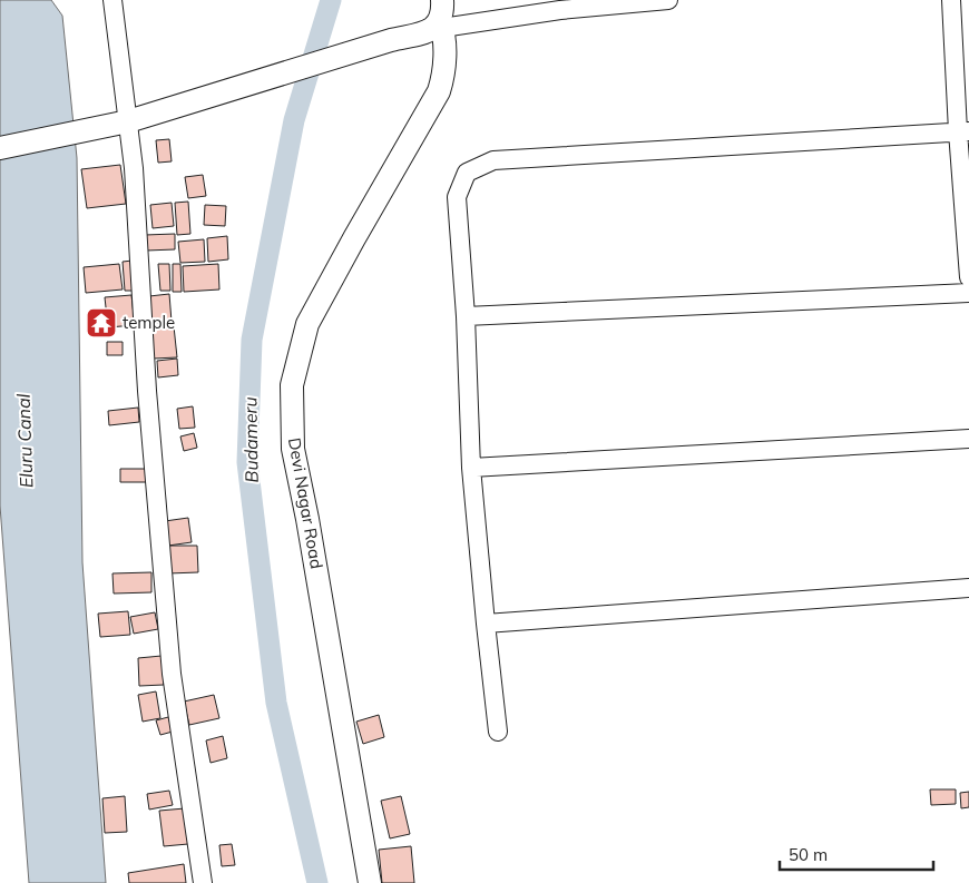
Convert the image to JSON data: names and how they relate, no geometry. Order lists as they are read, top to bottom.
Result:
{
  "streets": {
    "street": ["Devi Nagar Road"]
  },
  "water": ["Budameru", "Eluru Canal"],
  "places": {
    "temple": ["temple"]
  },
  "scale_bar": "50 m"
}
